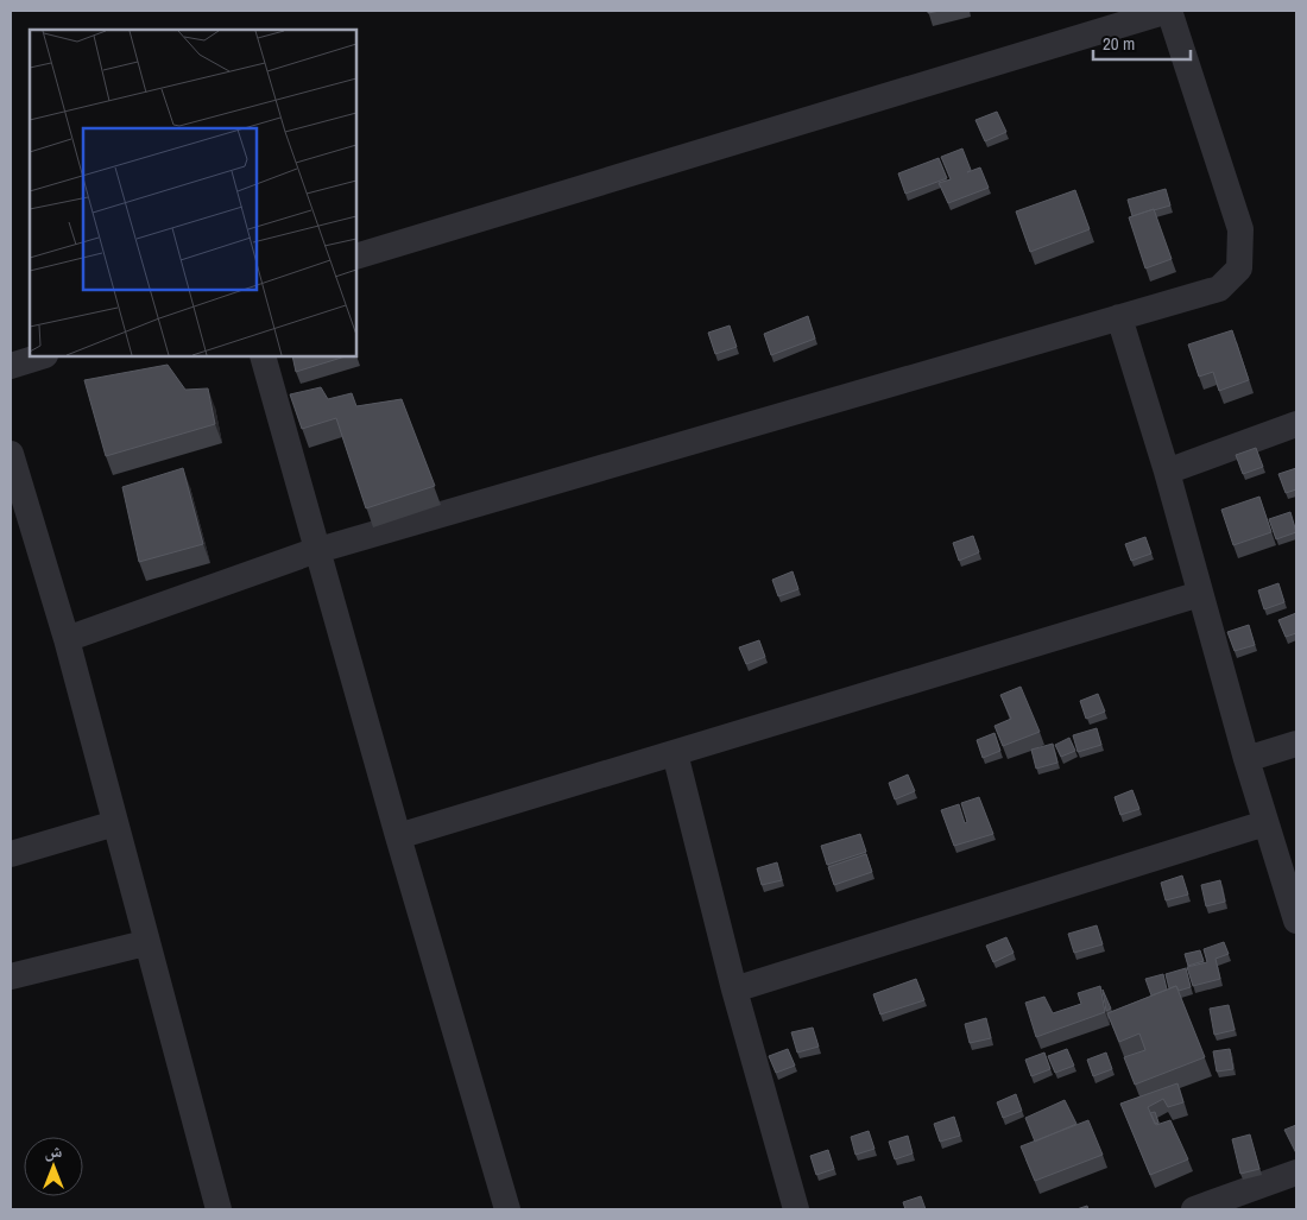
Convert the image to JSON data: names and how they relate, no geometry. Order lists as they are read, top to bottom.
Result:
{
  "scale_bar": "20 m",
  "north": "top"
}
